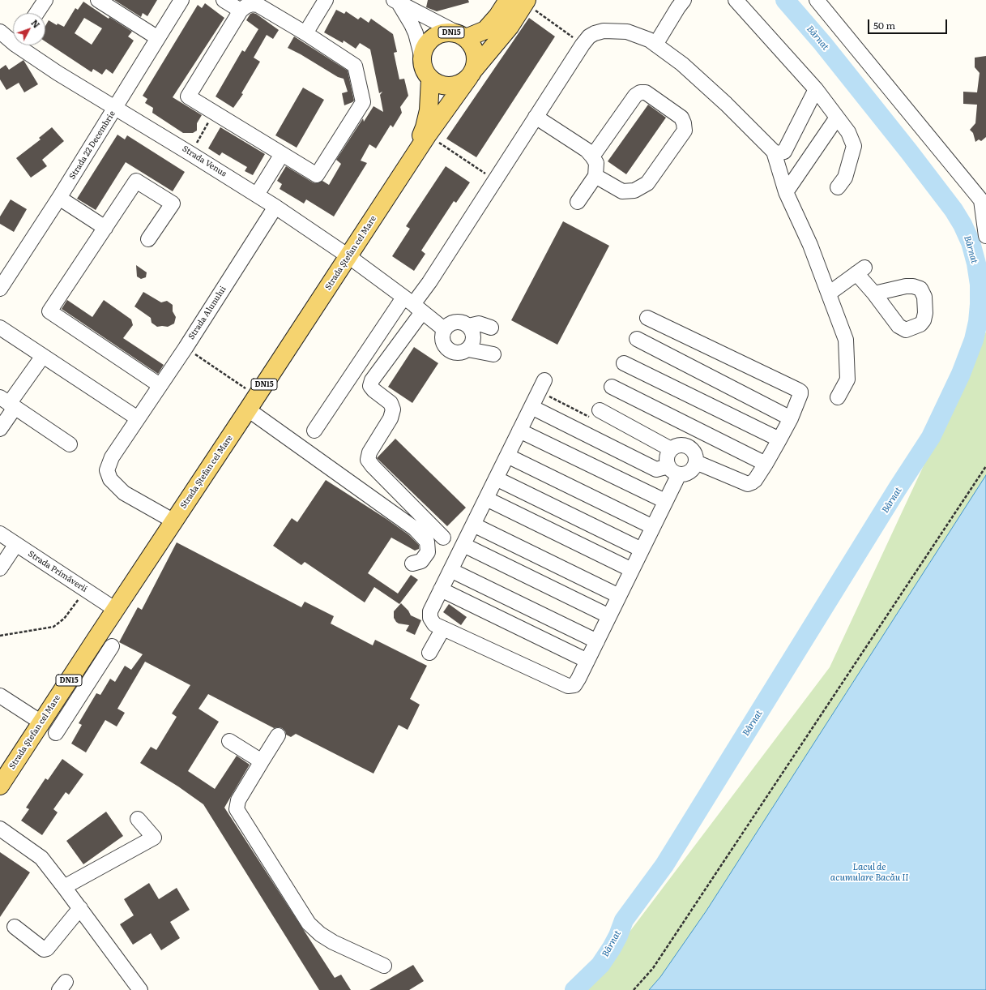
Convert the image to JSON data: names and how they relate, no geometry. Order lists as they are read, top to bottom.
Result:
{
  "streets": {
    "main road": ["DN15", "Strada Ștefan cel Mare"],
    "street": [
      "Strada 22 Decembrie",
      "Strada Venus",
      "Strada Alunului",
      "Strada Primăverii"
    ]
  },
  "crossings": [
    ["DN15", "Strada Ștefan cel Mare"],
    ["Strada 22 Decembrie", "Strada Venus"],
    ["Strada Venus", "Strada Ștefan cel Mare"],
    ["Strada Venus", "Strada Alunului"],
    ["Strada Ștefan cel Mare", "Strada Alunului"],
    ["Strada Ștefan cel Mare", "Strada Primăverii"]
  ],
  "water": ["Bârnat", "Lacul de acumulare Bacău II"],
  "scale_bar": "50 m",
  "north": "top right"
}
